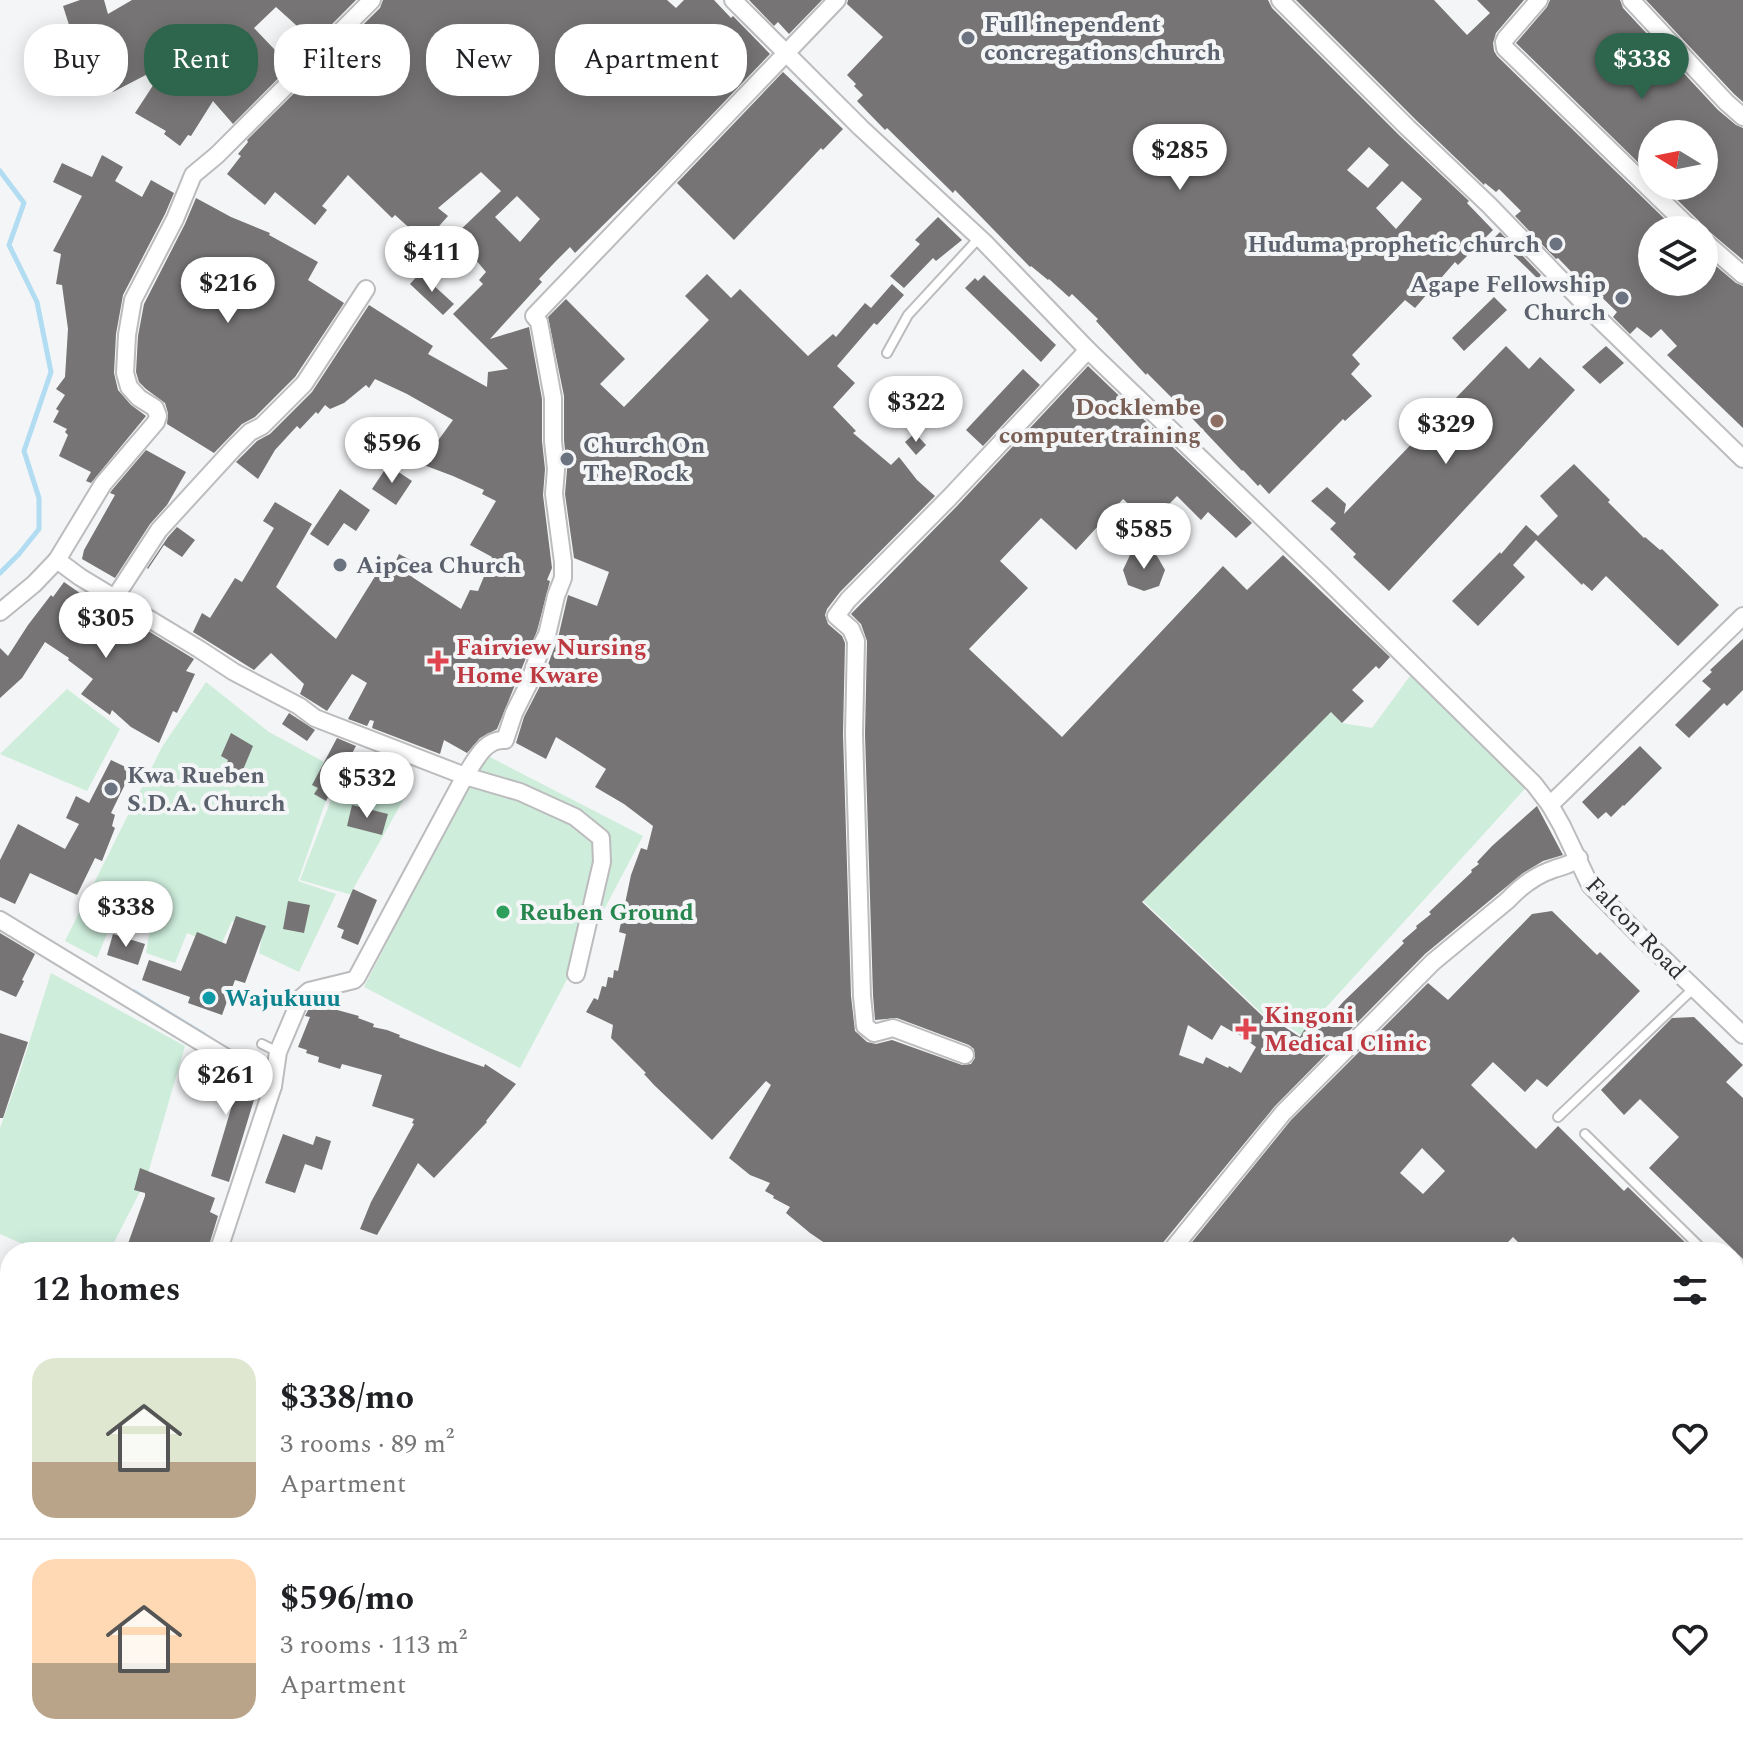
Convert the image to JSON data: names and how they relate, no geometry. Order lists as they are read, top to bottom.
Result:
{
  "streets": {
    "street": ["Falcon Road"]
  },
  "places": {
    "other": [
      "Full inependent concregations church",
      "Huduma prophetic church",
      "Agape Fellowship Church",
      "Docklembe computer training",
      "Church On The Rock",
      "Aipcea Church",
      "Kwa Rueben S.D.A. Church",
      "Reuben Ground",
      "Wajukuuu"
    ],
    "health": ["Fairview Nursing Home Kware", "Kingoni Medical Clinic"]
  },
  "north": "left",
  "page": {
    "chip": [
      "Buy",
      "Rent",
      "Filters",
      "New",
      "Apartment"
    ],
    "price": [
      "$338",
      "$285",
      "$411",
      "$216",
      "$322",
      "$329",
      "$596",
      "$585",
      "$305",
      "$532",
      "$338",
      "$261"
    ],
    "heading": "12 homes",
    "list": [
      {
        "name": "$338/mo",
        "note": "3 rooms · 89 m² · Apartment"
      },
      {
        "name": "$596/mo",
        "note": "3 rooms · 113 m² · Apartment"
      }
    ]
  }
}
